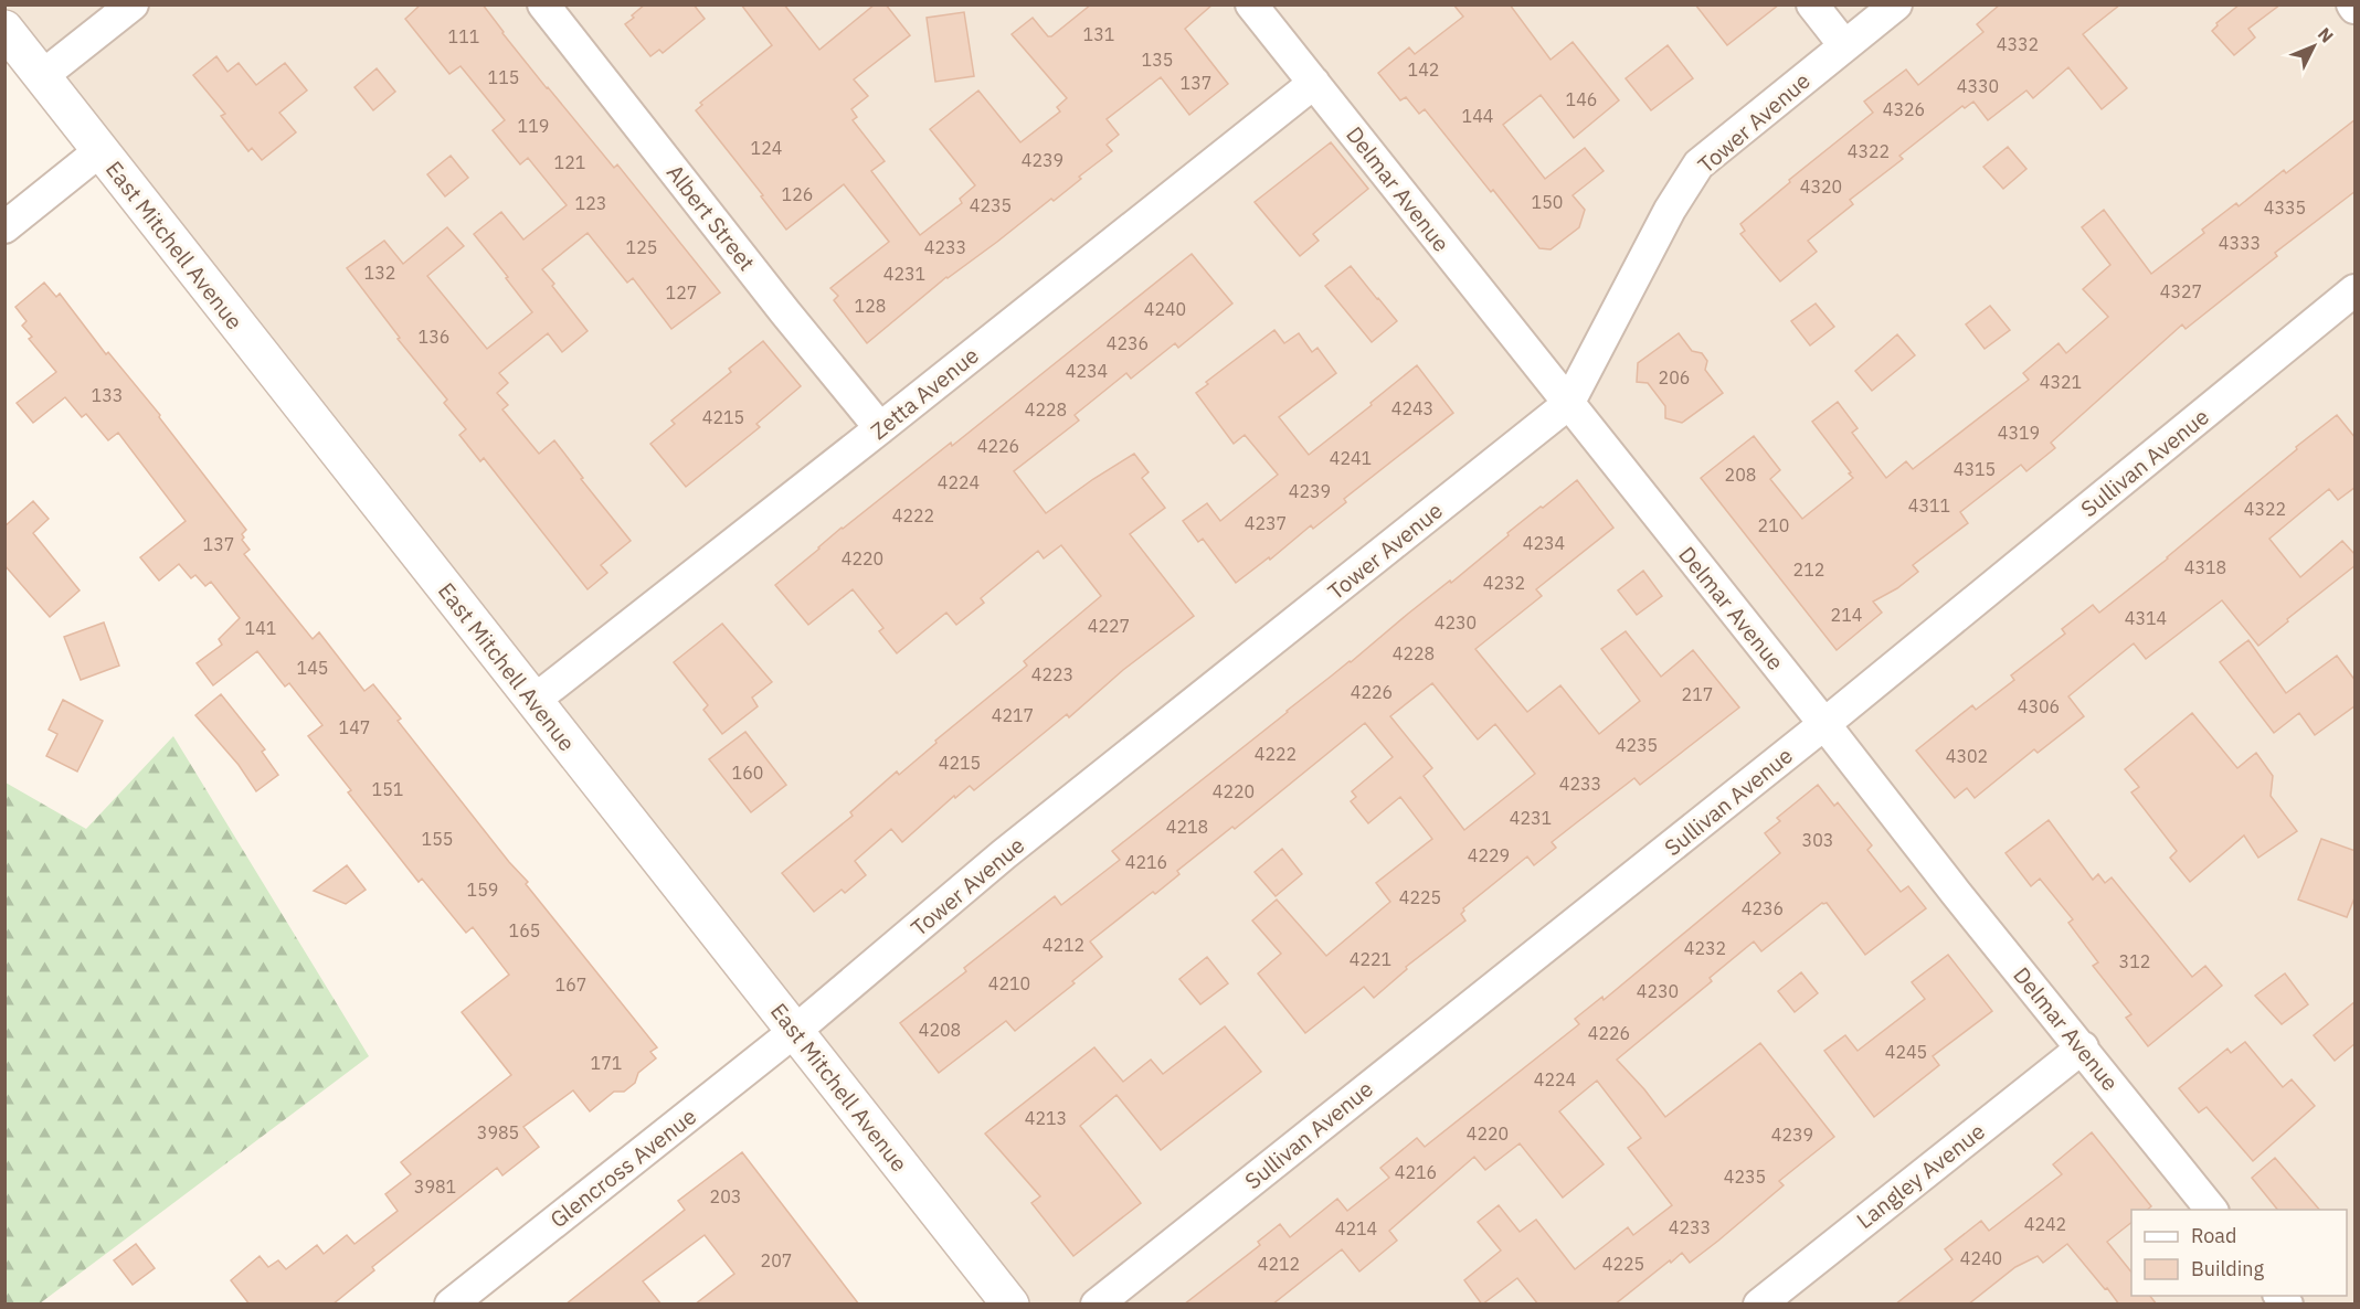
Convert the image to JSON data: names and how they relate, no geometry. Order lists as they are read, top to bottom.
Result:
{
  "streets": {
    "street": [
      "Tower Avenue",
      "Delmar Avenue",
      "Albert Street",
      "East Mitchell Avenue",
      "Zetta Avenue",
      "Sullivan Avenue",
      "Glencross Avenue",
      "Langley Avenue"
    ]
  },
  "crossings": [
    ["Tower Avenue", "Delmar Avenue"],
    ["Tower Avenue", "East Mitchell Avenue"],
    ["Tower Avenue", "Glencross Avenue"],
    ["Delmar Avenue", "Zetta Avenue"],
    ["Delmar Avenue", "Sullivan Avenue"],
    ["Delmar Avenue", "Langley Avenue"],
    ["Albert Street", "Zetta Avenue"],
    ["East Mitchell Avenue", "Zetta Avenue"],
    ["East Mitchell Avenue", "Glencross Avenue"]
  ],
  "house_numbers": [
    "131",
    "111",
    "4332",
    "135",
    "142",
    "115",
    "137",
    "4330",
    "146",
    "4326",
    "144",
    "119",
    "124",
    "4322",
    "4239",
    "121",
    "4320",
    "126",
    "150",
    "123",
    "4235",
    "4335",
    "4333",
    "125",
    "4233",
    "132",
    "4231",
    "4327",
    "127",
    "128",
    "4240",
    "136",
    "4236",
    "4234",
    "206",
    "4321",
    "133",
    "4243",
    "4228",
    "4215",
    "4319",
    "4226",
    "4241",
    "4315",
    "208",
    "4224",
    "4239",
    "4311",
    "4322",
    "4222",
    "4237",
    "210",
    "4234",
    "137",
    "4220",
    "4318",
    "212",
    "4232",
    "214",
    "4314",
    "4230",
    "4227",
    "141",
    "4228",
    "145",
    "4223",
    "4226",
    "217",
    "4306",
    "4217",
    "147",
    "4235",
    "4222",
    "4302",
    "4215",
    "160",
    "4233",
    "151",
    "4220",
    "4231",
    "4218",
    "155",
    "303",
    "4229",
    "4216",
    "159",
    "4225",
    "4236",
    "165",
    "4212",
    "4232",
    "4221",
    "312",
    "4210",
    "167",
    "4230",
    "4208",
    "4226",
    "4245",
    "171",
    "4224",
    "4213",
    "3985",
    "4220",
    "4239",
    "4216",
    "4235",
    "3981",
    "203",
    "4242",
    "4233",
    "4214",
    "4240",
    "207",
    "4212",
    "4225"
  ],
  "legend": ["Road", "Building"],
  "north": "top right"
}
